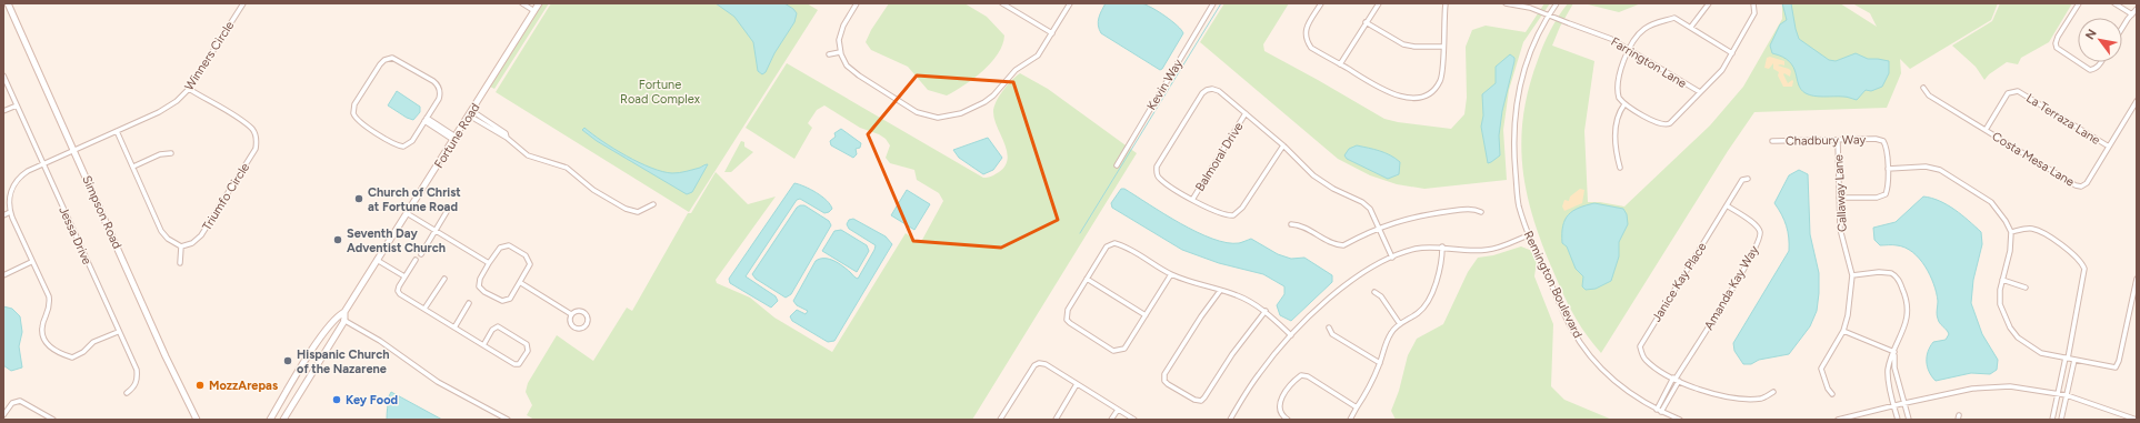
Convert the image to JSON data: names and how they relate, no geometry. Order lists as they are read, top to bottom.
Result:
{
  "streets": {
    "street": [
      "Winners Circle",
      "Farrington Lane",
      "Kevin Way",
      "La Terraza Lane",
      "Fortune Road",
      "Chadbury Way",
      "Balmoral Drive",
      "Costa Mesa Lane",
      "Callaway Lane",
      "Triumfo Circle",
      "Simpson Road",
      "Jessa Drive",
      "Janice Kay Place",
      "Remington Boulevard",
      "Amanda Kay Way"
    ]
  },
  "crossings": [
    ["Winners Circle", "Triumfo Circle"],
    ["Winners Circle", "Simpson Road"],
    ["Winners Circle", "Jessa Drive"],
    ["Farrington Lane", "Remington Boulevard"],
    ["La Terraza Lane", "Costa Mesa Lane"],
    ["Chadbury Way", "Callaway Lane"],
    ["Janice Kay Place", "Amanda Kay Way"],
    ["Remington Boulevard", "Amanda Kay Way"]
  ],
  "parks": ["Fortune Road Complex"],
  "places": [
    "Church of Christ at Fortune Road",
    "Seventh Day Adventist Church",
    "Hispanic Church of the Nazarene",
    "MozzArepas",
    "Key Food"
  ],
  "north": "top left"
}
